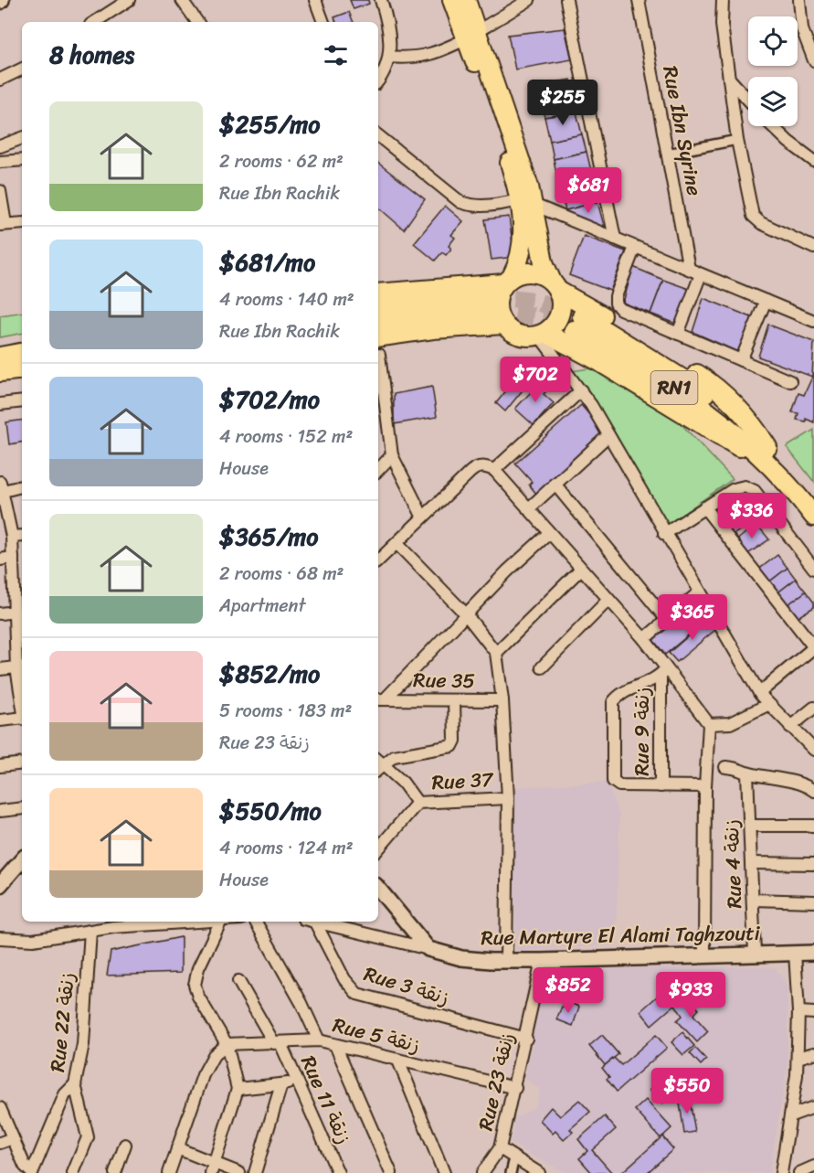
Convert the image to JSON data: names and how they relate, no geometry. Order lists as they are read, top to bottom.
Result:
{
  "streets": {
    "main road": ["RN1"],
    "street": [
      "Rue Ibn Syrine",
      "Rue 35",
      "Rue 9 زنقة",
      "Rue 37",
      "Rue 4 زنقة",
      "Rue Martyre El Alami Taghzouti",
      "Rue 3 زنقة",
      "Rue 22 زنقة",
      "Rue 5 زنقة",
      "Rue 23 زنقة",
      "Rue 11 زنقة"
    ]
  },
  "crossings": [
    ["Rue 4 زنقة", "Rue Martyre El Alami Taghzouti"],
    ["Rue Martyre El Alami Taghzouti", "Rue 23 زنقة"],
    ["Rue 3 زنقة", "Rue 23 زنقة"],
    ["Rue 5 زنقة", "Rue 23 زنقة"],
    ["Rue 5 زنقة", "Rue 11 زنقة"]
  ],
  "page": {
    "heading": "8 homes",
    "price": [
      "$255",
      "$681",
      "$702",
      "$336",
      "$365",
      "$852",
      "$933",
      "$550"
    ],
    "list": [
      {
        "name": "$255/mo",
        "note": "2 rooms · 62 m² · Rue Ibn Rachik"
      },
      {
        "name": "$681/mo",
        "note": "4 rooms · 140 m² · Rue Ibn Rachik"
      },
      {
        "name": "$702/mo",
        "note": "4 rooms · 152 m² · House"
      },
      {
        "name": "$365/mo",
        "note": "2 rooms · 68 m² · Apartment"
      },
      {
        "name": "$852/mo",
        "note": "5 rooms · 183 m² · Rue 23 زنقة"
      },
      {
        "name": "$550/mo",
        "note": "4 rooms · 124 m² · House"
      }
    ]
  }
}
